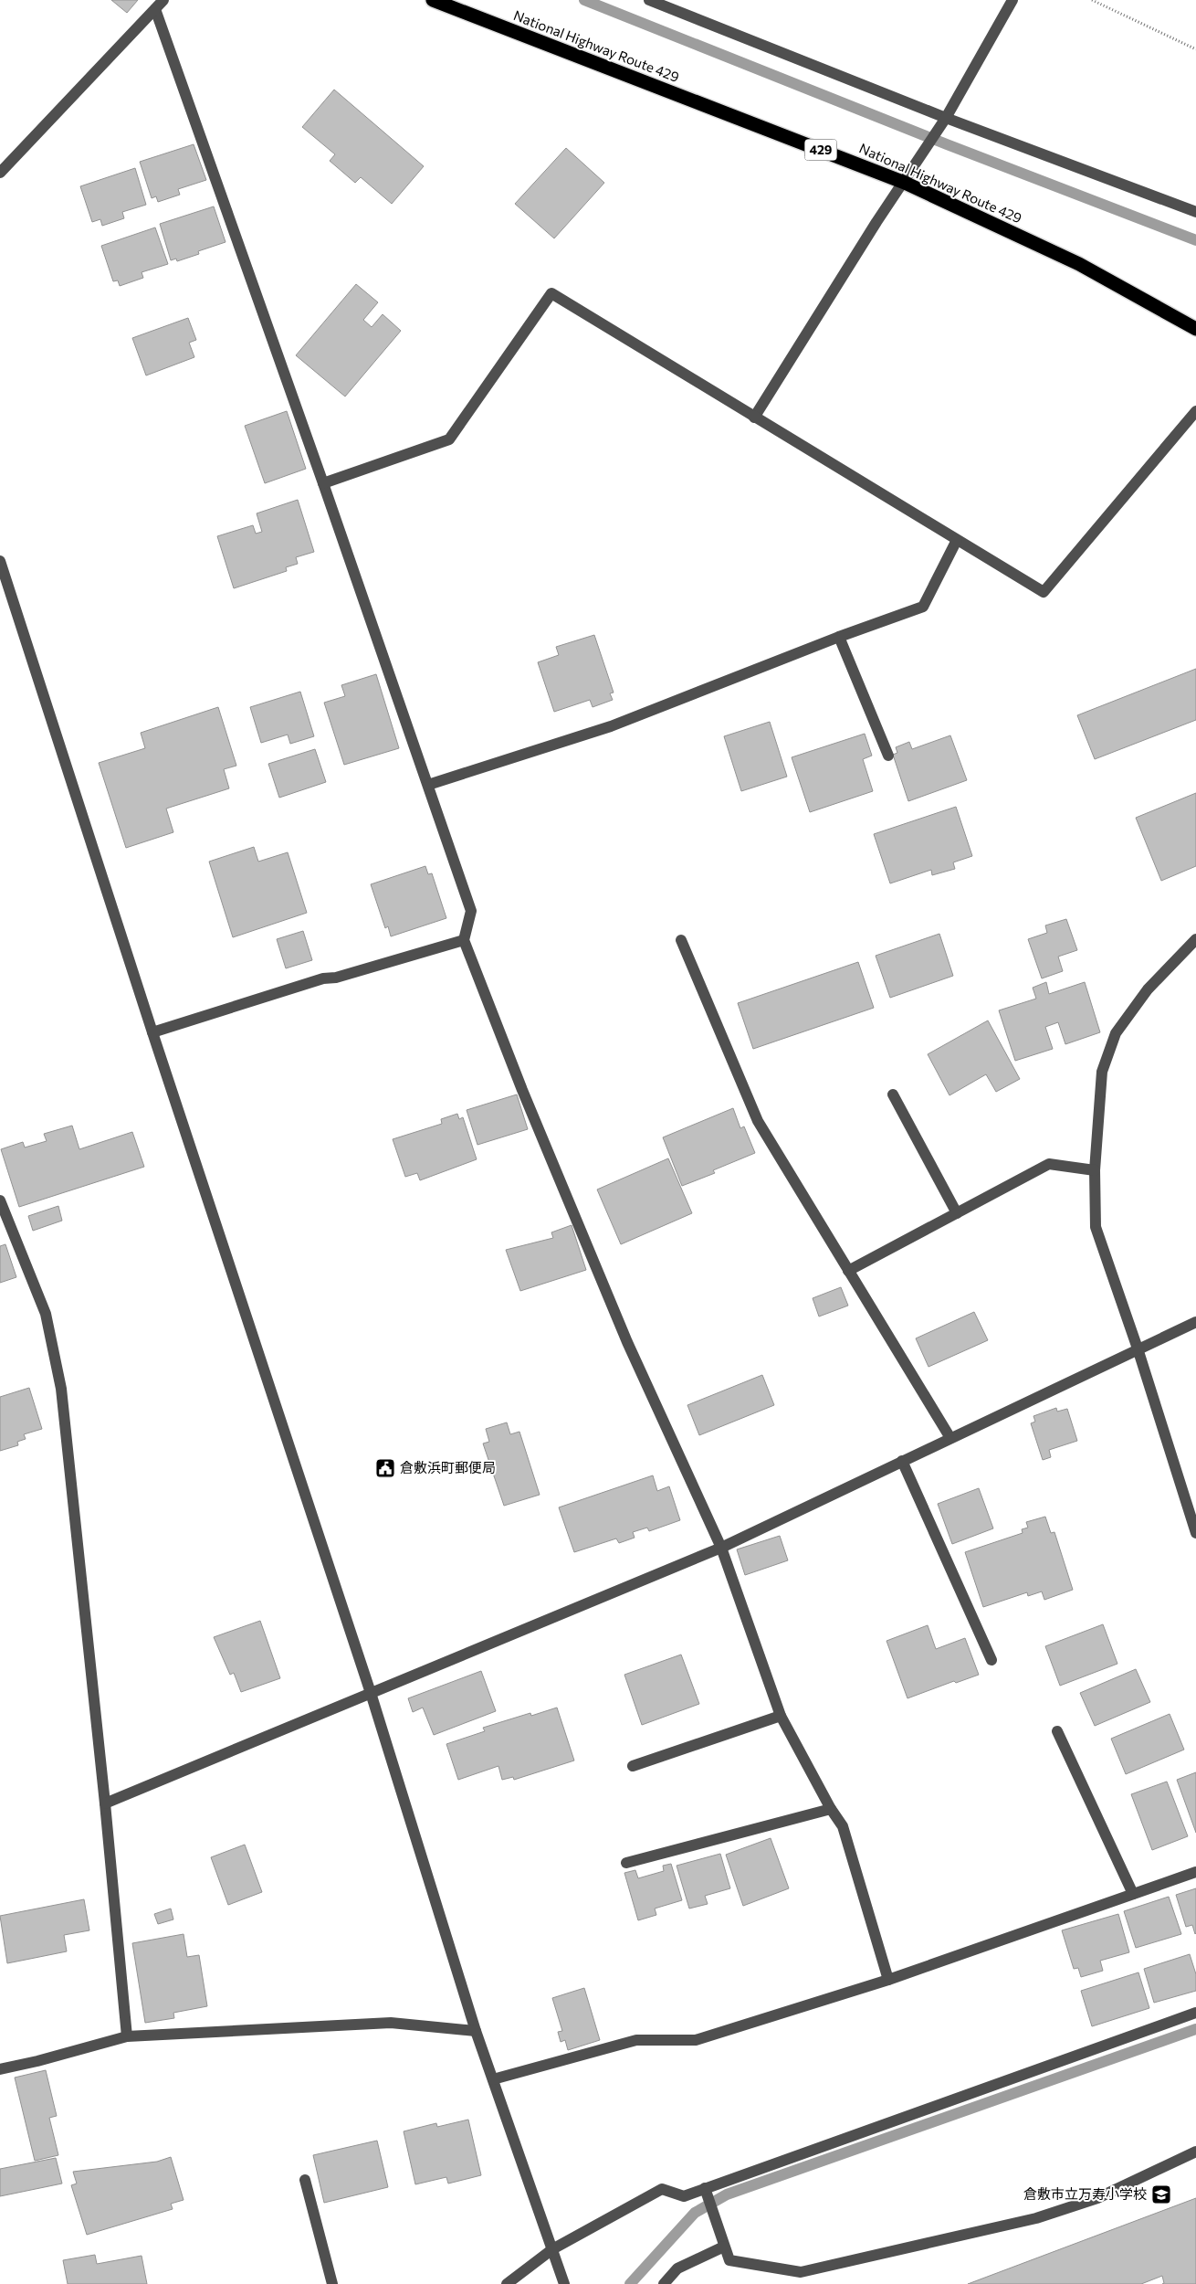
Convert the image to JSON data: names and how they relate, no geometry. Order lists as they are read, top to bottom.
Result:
{
  "streets": {
    "highway": ["National Highway Route 429", "429"]
  },
  "places": {
    "public building": ["倉敷浜町郵便局"],
    "school or university": ["倉敷市立万寿小学校"]
  }
}
